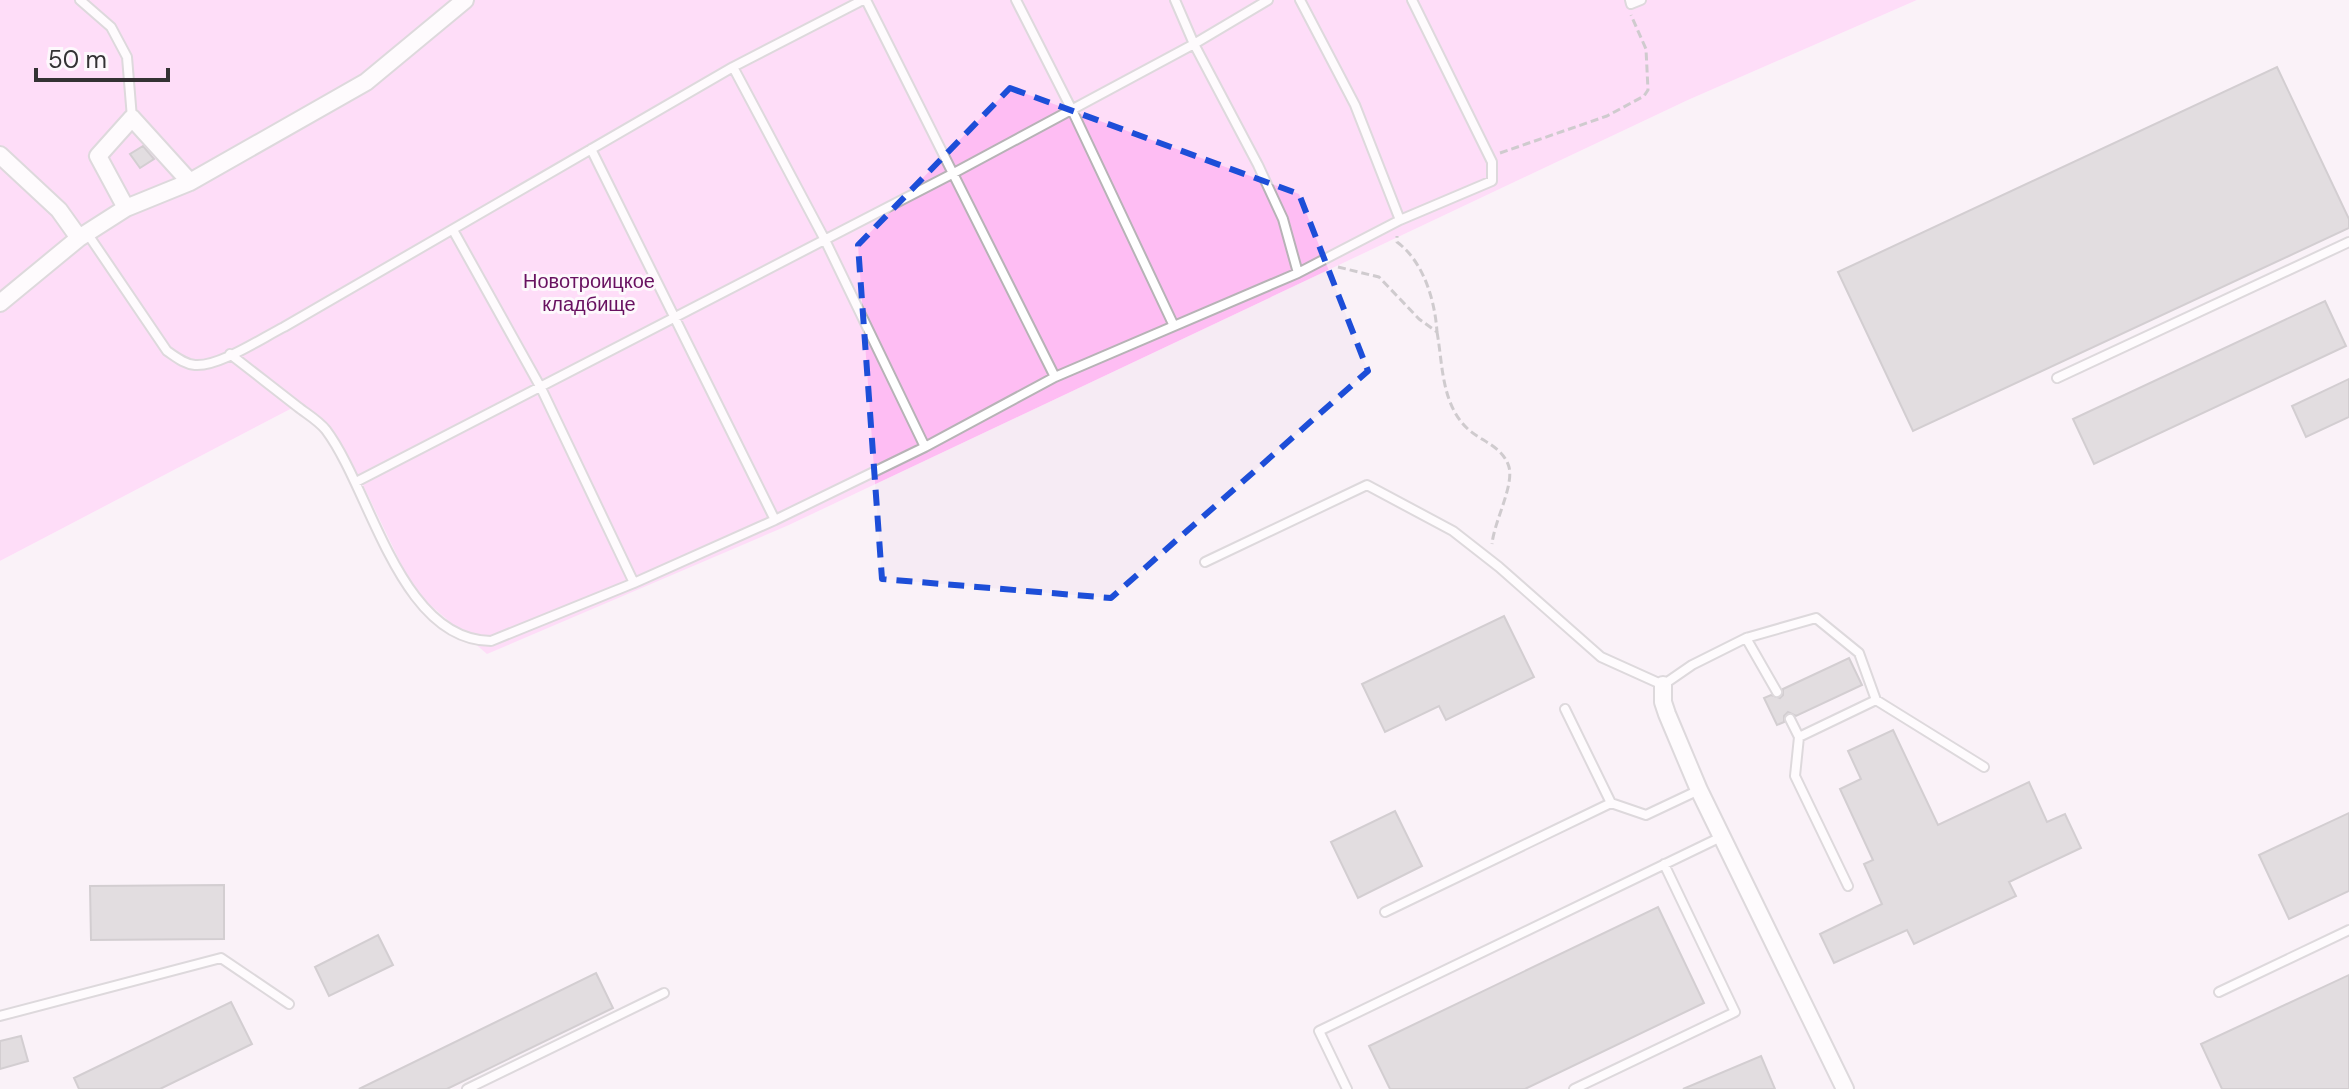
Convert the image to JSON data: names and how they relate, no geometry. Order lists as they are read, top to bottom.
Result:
{
  "parks": ["Новотроицкое кладбище"],
  "scale_bar": "50 m"
}
